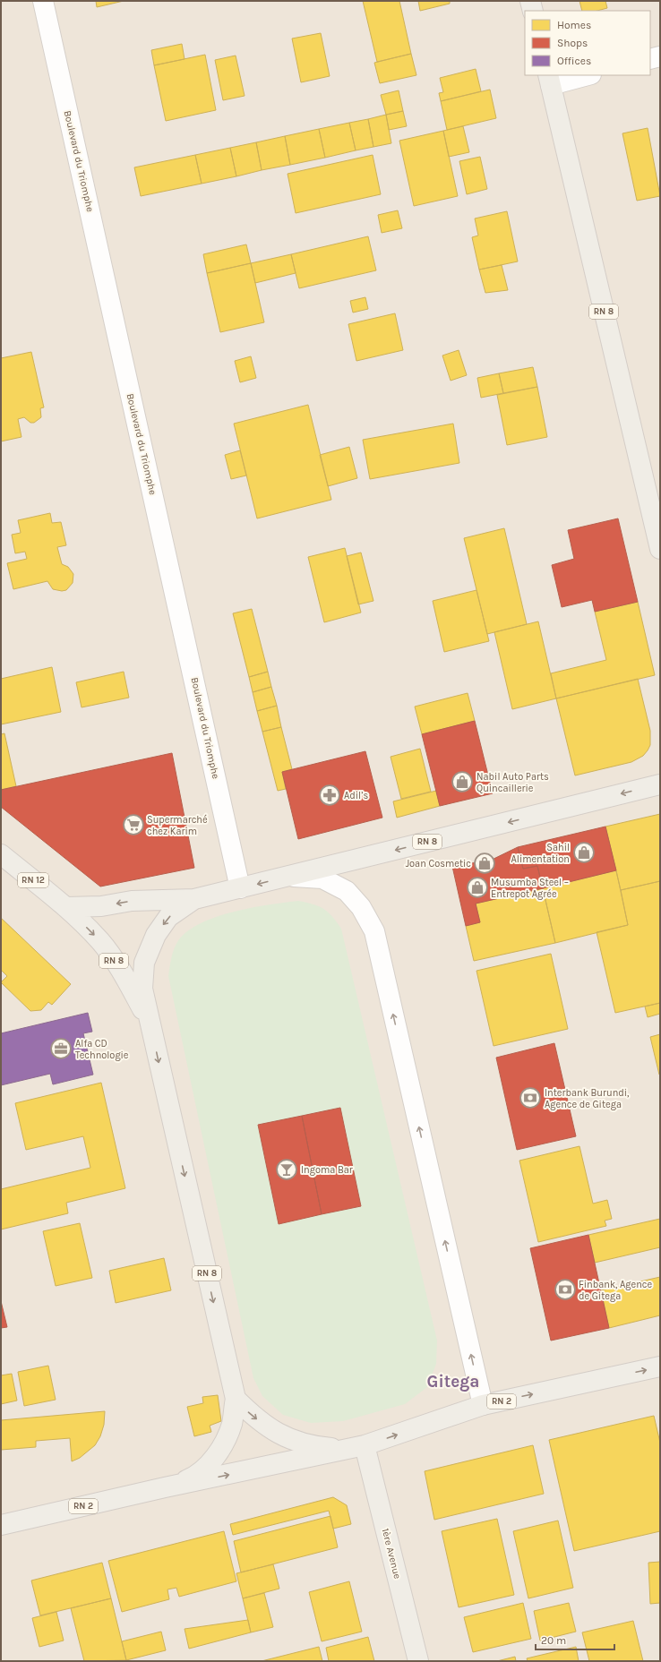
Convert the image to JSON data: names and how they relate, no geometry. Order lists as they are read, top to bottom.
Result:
{
  "streets": {
    "main road": [
      "RN 8",
      "RN 12",
      "RN 2",
      "1ère Avenue"
    ],
    "street": ["Boulevard du Triomphe"]
  },
  "crossings": [
    ["Boulevard du Triomphe", "RN 8"],
    ["RN 8", "RN 12"],
    ["RN 8", "RN 2"],
    ["RN 2", "1ère Avenue"]
  ],
  "districts": ["Gitega"],
  "places": {
    "shop": [
      "Nabil Auto Parts Quincaillerie",
      "Sahil Alimentation",
      "Joan Cosmetic",
      "Musumba Steel – Entrepot Agrée"
    ],
    "pharmacy": ["Adil’s"],
    "supermarket": ["Supermarché chez Karim"],
    "office": ["Alfa CD Technologie"],
    "bank": ["Interbank Burundi, Agence de Gitega", "Finbank, Agence de Gitega"],
    "bar": ["Ingoma Bar"]
  },
  "legend": ["Homes", "Shops", "Offices"],
  "scale_bar": "20 m"
}
